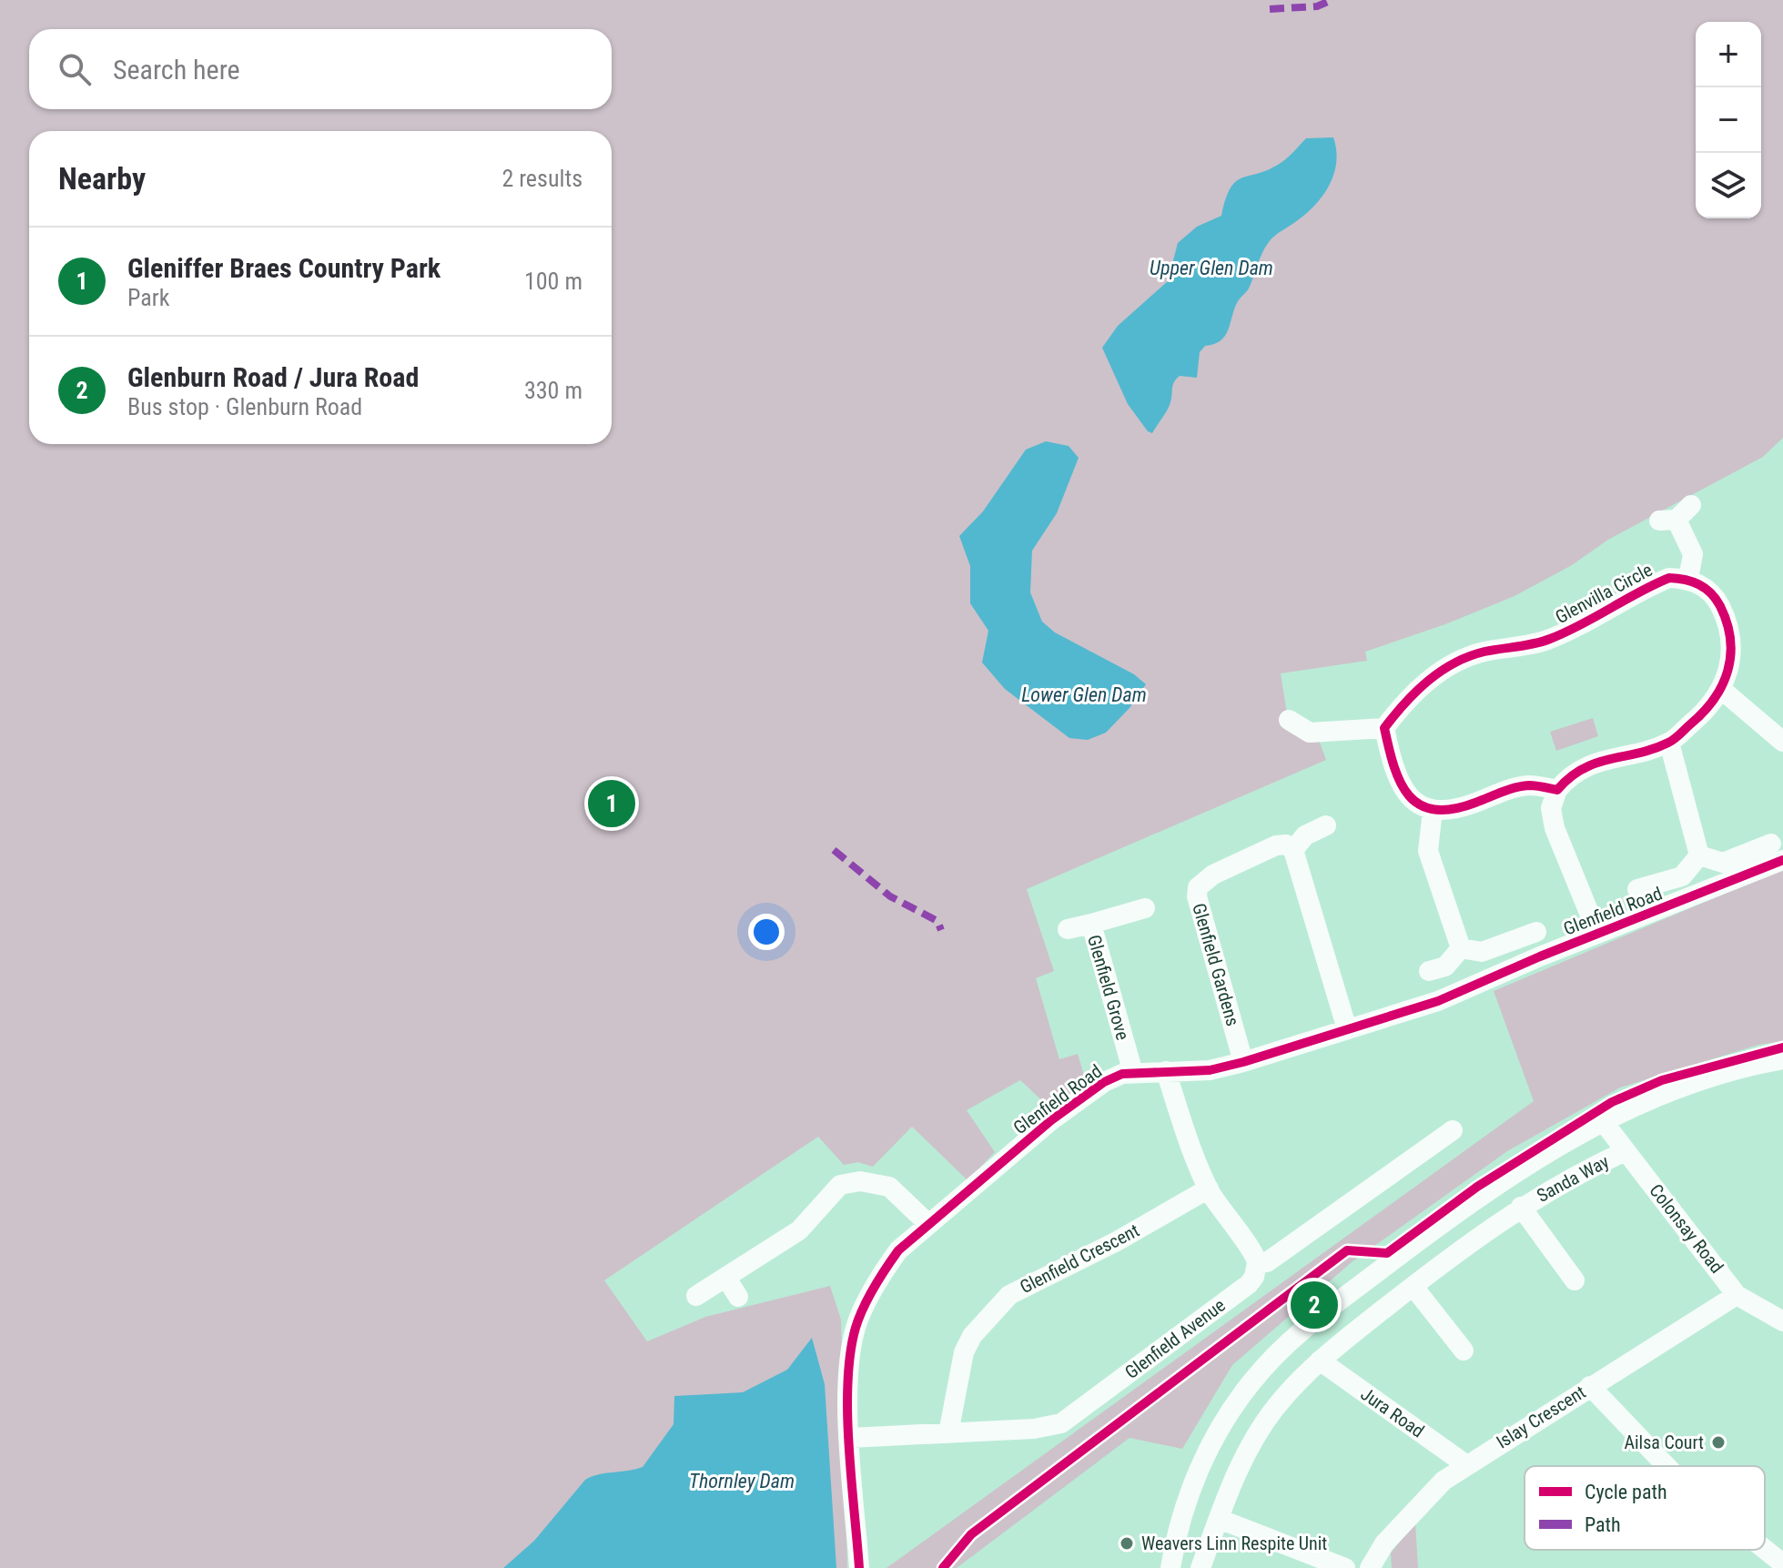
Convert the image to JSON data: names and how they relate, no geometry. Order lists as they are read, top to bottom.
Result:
{
  "streets": {
    "street": [
      "Glenvilla Circle",
      "Glenfield Road",
      "Glenfield Gardens",
      "Glenfield Grove",
      "Sanda Way",
      "Colonsay Road",
      "Glenfield Crescent",
      "Glenfield Avenue",
      "Jura Road",
      "Islay Crescent"
    ]
  },
  "crossings": [
    ["Glenfield Road", "Glenfield Gardens"],
    ["Glenfield Road", "Glenfield Grove"],
    ["Glenfield Road", "Glenfield Avenue"],
    ["Sanda Way", "Colonsay Road"],
    ["Sanda Way", "Jura Road"],
    ["Colonsay Road", "Islay Crescent"],
    ["Glenfield Crescent", "Glenfield Avenue"],
    ["Jura Road", "Islay Crescent"]
  ],
  "water": ["Upper Glen Dam", "Lower Glen Dam", "Thornley Dam"],
  "places": ["Ailsa Court", "Weavers Linn Respite Unit"],
  "legend": ["Cycle path", "Path"],
  "page": {
    "map_buttons": ["+", "−"],
    "search": "Search here",
    "heading": ["Nearby", "2 results"],
    "list": [
      {
        "mark": "1",
        "name": "Gleniffer Braes Country Park",
        "note": "Park",
        "value": "100 m"
      },
      {
        "mark": "2",
        "name": "Glenburn Road / Jura Road",
        "note": "Bus stop · Glenburn Road",
        "value": "330 m"
      }
    ],
    "pins": ["1", "2"]
  }
}
